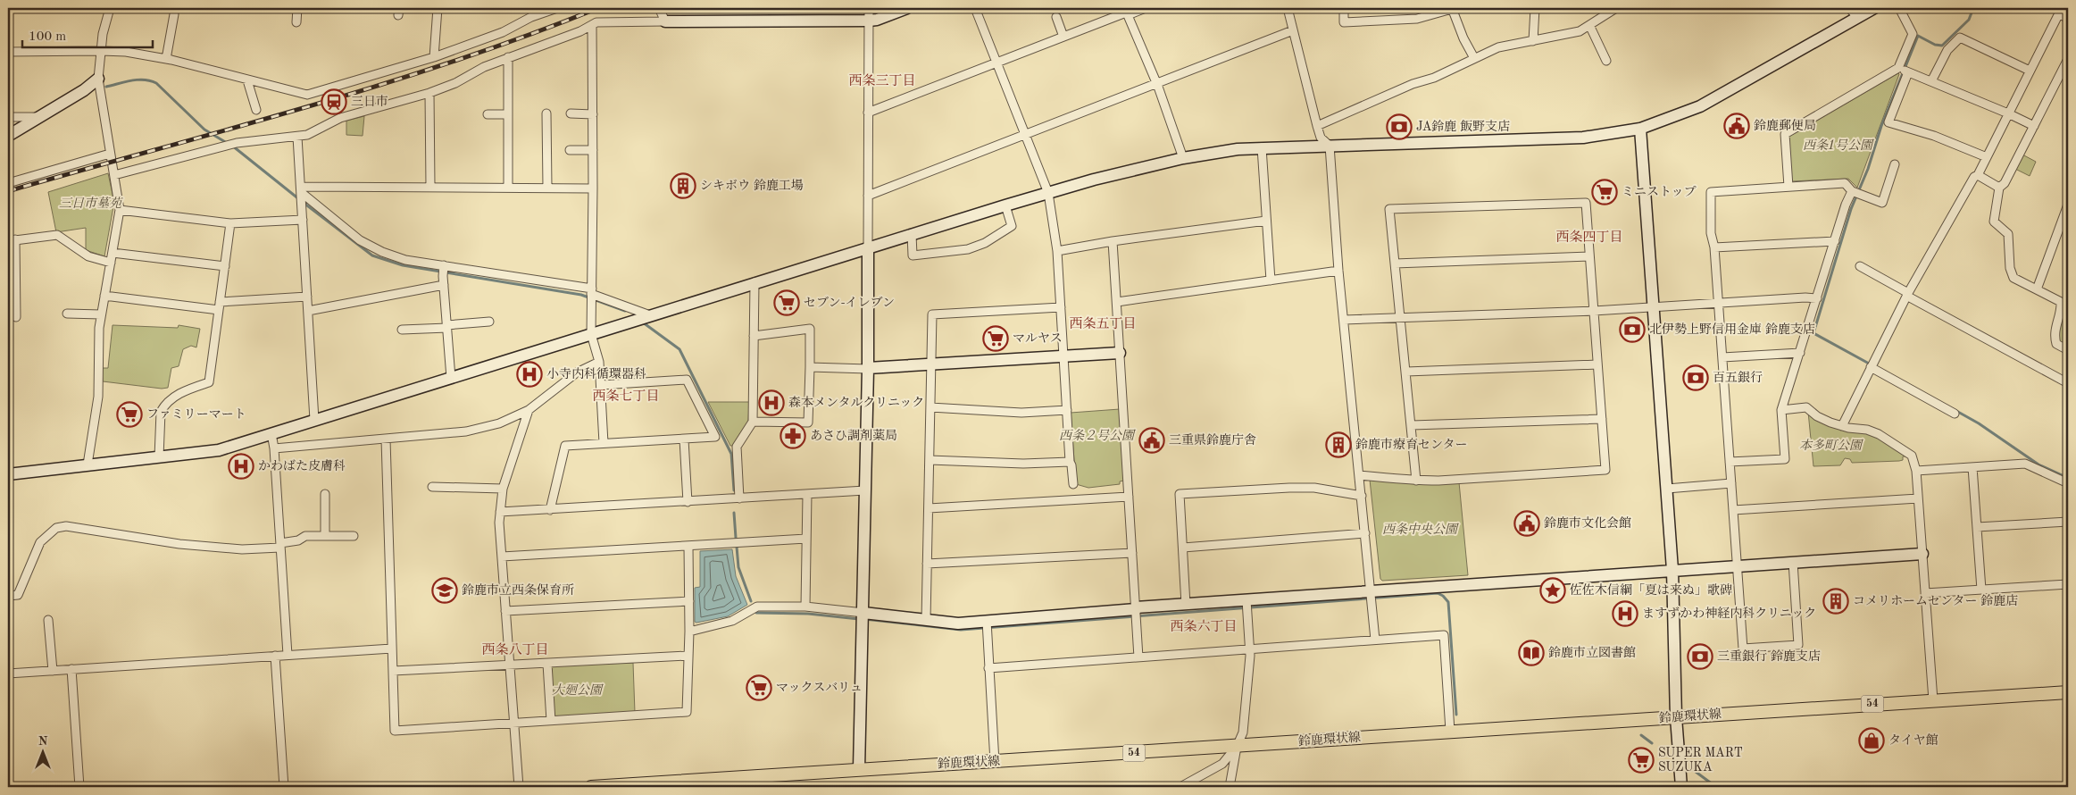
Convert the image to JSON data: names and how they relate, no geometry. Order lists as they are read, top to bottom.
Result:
{
  "streets": {
    "main road": ["54", "鈴鹿環状線"]
  },
  "districts": [
    "西条三丁目",
    "西条四丁目",
    "西条五丁目",
    "西条七丁目",
    "西条六丁目",
    "西条八丁目"
  ],
  "parks": [
    "西条1号公園",
    "三日市墓苑",
    "西条２号公園",
    "本多町公園",
    "西条中央公園",
    "大廻公園"
  ],
  "places": {
    "station": ["三日市"],
    "public building": ["鈴鹿郵便局", "三重県鈴鹿庁舎", "鈴鹿市文化会館"],
    "bank": [
      "JA鈴鹿 飯野支店",
      "北伊勢上野信用金庫 鈴鹿支店",
      "百五銀行",
      "三重銀行 鈴鹿支店"
    ],
    "building": ["シキボウ 鈴鹿工場", "鈴鹿市療育センター", "コメリホームセンター 鈴鹿店"],
    "supermarket": [
      "ミニストップ",
      "セブン-イレブン",
      "マルヤス",
      "ファミリーマート",
      "マックスバリュ",
      "SUPER MART SUZUKA"
    ],
    "hospital": [
      "小寺内科循環器科",
      "森本メンタルクリニック",
      "かわばた皮膚科",
      "ますずかわ神経内科クリニック"
    ],
    "pharmacy": ["あさひ調剤薬局"],
    "school or university": ["鈴鹿市立西条保育所"],
    "place": ["佐佐木信綱「夏は来ぬ」歌碑"],
    "library": ["鈴鹿市立図書館"],
    "shop": ["タイヤ館"]
  },
  "scale_bar": "100 m",
  "north": "top"
}
